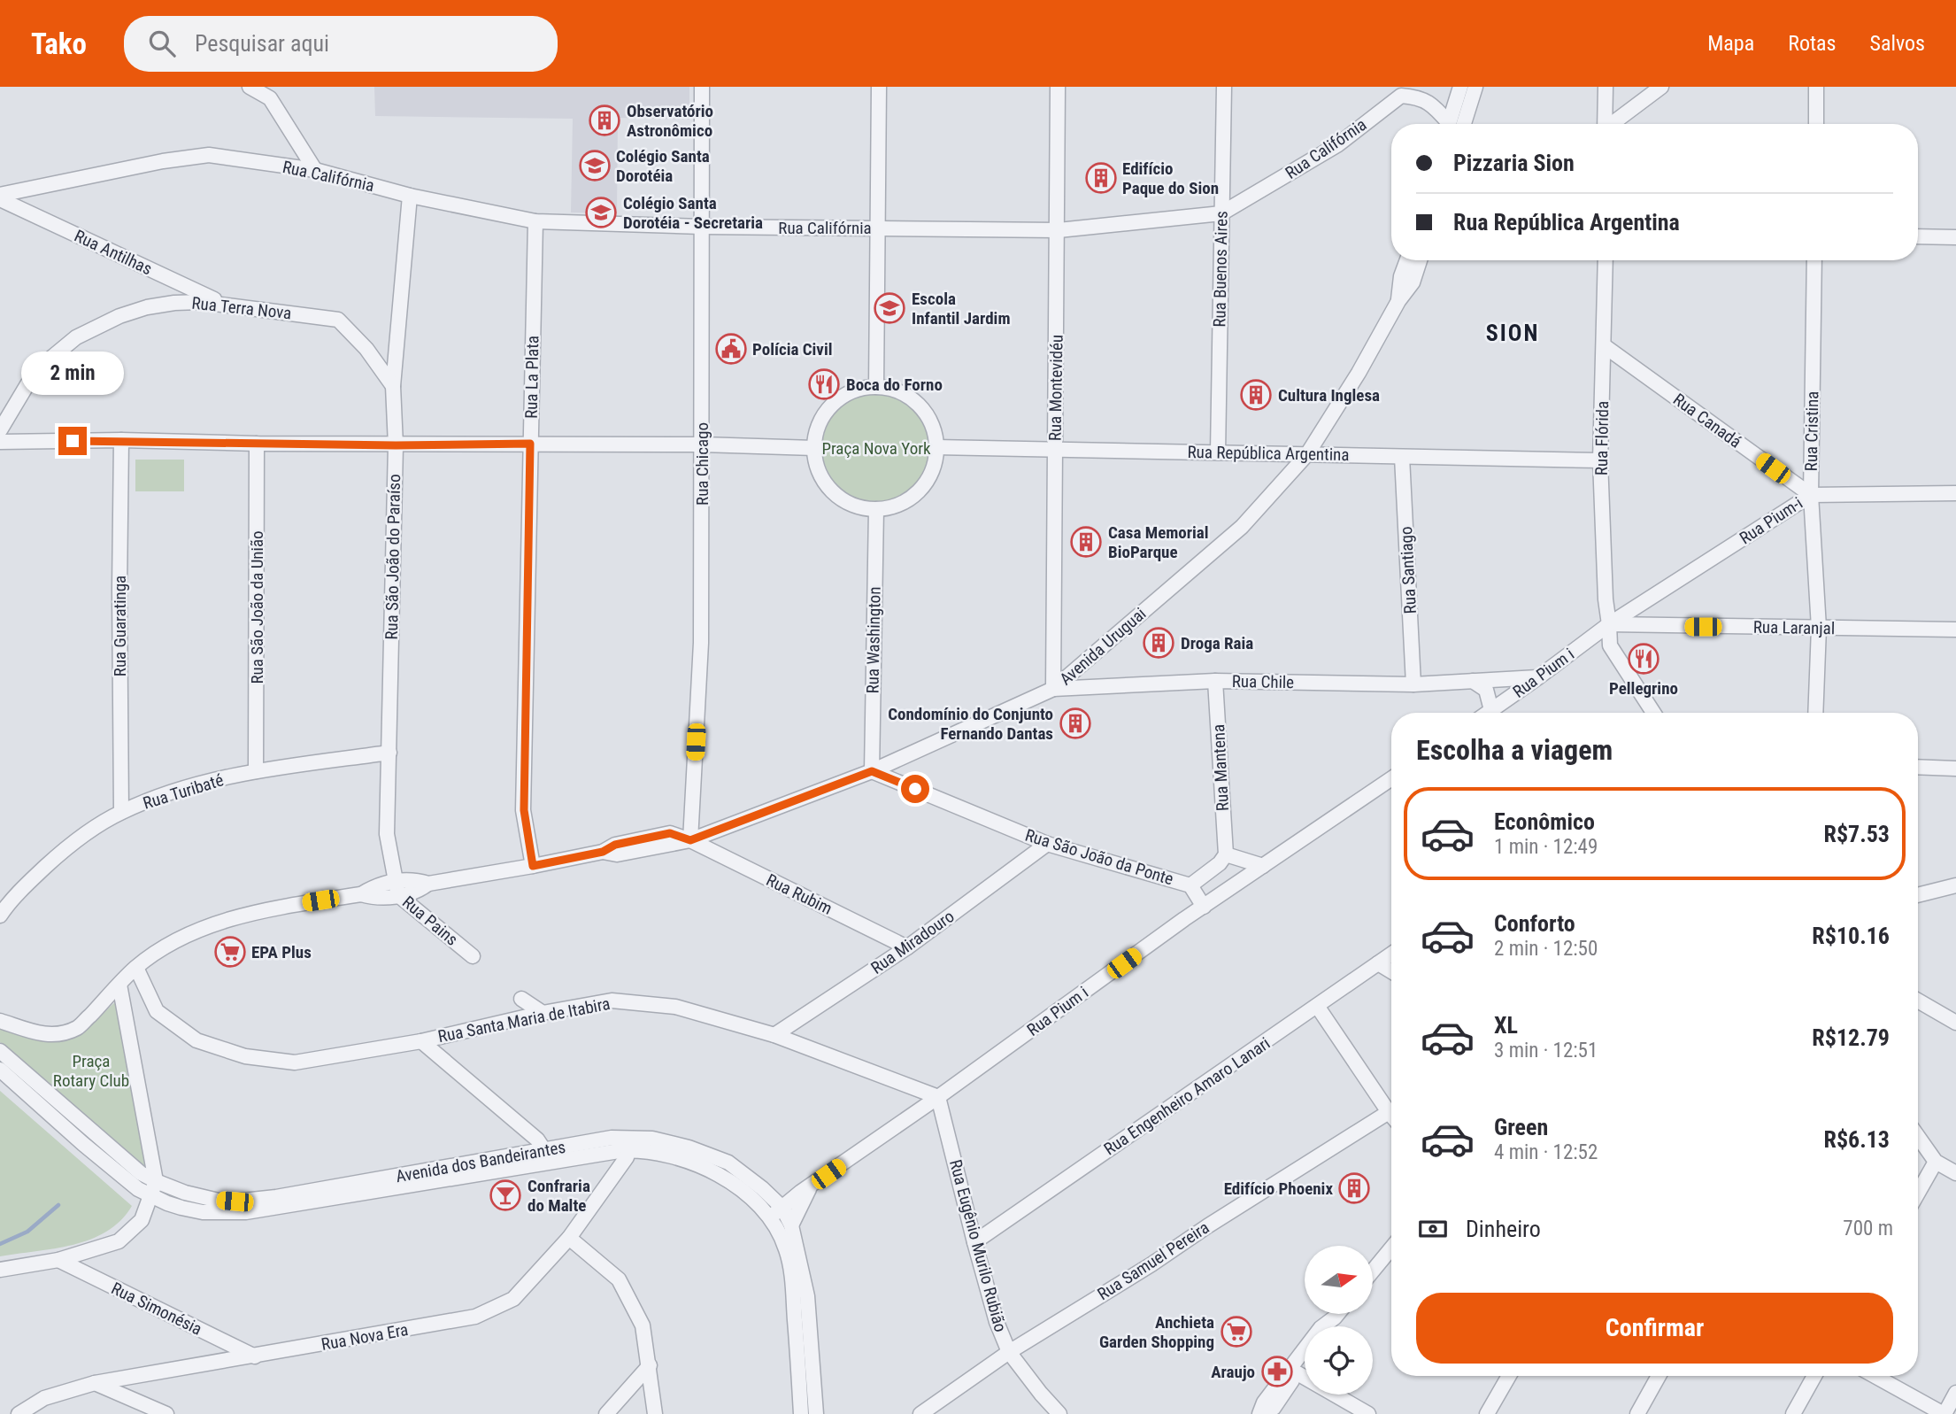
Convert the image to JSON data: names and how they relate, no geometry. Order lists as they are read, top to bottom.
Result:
{
  "streets": {
    "street": [
      "Rua Califórnia",
      "Rua Antilhas",
      "Rua Buenos Aires",
      "Rua Terra Nova",
      "Rua La Plata",
      "Rua Montevidéu",
      "Rua Canadá",
      "Rua Cristina",
      "Rua Flórida",
      "Rua República Argentina",
      "Rua Chicago",
      "Rua Pium-i",
      "Rua São João do Paraíso",
      "Rua Santiago",
      "Rua São João da União",
      "Rua Guaratinga",
      "Rua Laranjal",
      "Rua Washington",
      "Avenida Uruguai",
      "Rua Pium i",
      "Rua Chile",
      "Rua Mantena",
      "Rua Turibaté",
      "Rua São João da Ponte",
      "Rua Rubim",
      "Rua Pains",
      "Rua Miradouro",
      "Rua Santa Maria de Itabira",
      "Rua Engenheiro Amaro Lanari",
      "Avenida dos Bandeirantes",
      "Rua Eugênio Murilo Rubião",
      "Rua Samuel Pereira",
      "Rua Simonésia",
      "Rua Nova Era"
    ]
  },
  "crossings": [
    ["Rua Califórnia", "Rua Antilhas"],
    ["Rua Califórnia", "Rua Buenos Aires"],
    ["Rua Califórnia", "Rua La Plata"],
    ["Rua Califórnia", "Rua Montevidéu"],
    ["Rua Califórnia", "Rua Chicago"],
    ["Rua Califórnia", "Rua São João do Paraíso"],
    ["Rua Antilhas", "Rua Terra Nova"],
    ["Rua Buenos Aires", "Rua República Argentina"],
    ["Rua Terra Nova", "Rua São João do Paraíso"],
    ["Rua Montevidéu", "Rua República Argentina"],
    ["Rua Montevidéu", "Avenida Uruguai"],
    ["Rua Montevidéu", "Rua Chile"],
    ["Rua Canadá", "Rua Cristina"],
    ["Rua Canadá", "Rua Flórida"],
    ["Rua Canadá", "Rua Pium-i"],
    ["Rua Cristina", "Rua Pium-i"],
    ["Rua Cristina", "Rua Laranjal"],
    ["Rua Flórida", "Rua República Argentina"],
    ["Rua Flórida", "Rua Laranjal"],
    ["Rua Flórida", "Rua Pium i"],
    ["Rua República Argentina", "Rua Santiago"],
    ["Rua República Argentina", "Rua Washington"],
    ["Rua República Argentina", "Avenida Uruguai"],
    ["Rua Chicago", "Avenida Uruguai"],
    ["Rua Chicago", "Rua Rubim"],
    ["Rua Pium-i", "Rua Laranjal"],
    ["Rua São João do Paraíso", "Rua Turibaté"],
    ["Rua São João do Paraíso", "Rua Pains"],
    ["Rua Santiago", "Rua Chile"],
    ["Rua São João da União", "Rua Turibaté"],
    ["Rua Guaratinga", "Rua Turibaté"],
    ["Rua Laranjal", "Rua Pium i"],
    ["Rua Washington", "Avenida Uruguai"],
    ["Rua Washington", "Rua São João da Ponte"],
    ["Avenida Uruguai", "Rua Chile"],
    ["Avenida Uruguai", "Rua São João da Ponte"],
    ["Avenida Uruguai", "Rua Rubim"],
    ["Rua Pium i", "Rua Chile"],
    ["Rua Pium i", "Rua São João da Ponte"],
    ["Rua Pium i", "Rua Santa Maria de Itabira"],
    ["Rua Pium i", "Rua Eugênio Murilo Rubião"],
    ["Rua Chile", "Rua Mantena"],
    ["Rua São João da Ponte", "Rua Miradouro"],
    ["Rua Rubim", "Rua Miradouro"],
    ["Rua Miradouro", "Rua Santa Maria de Itabira"],
    ["Rua Santa Maria de Itabira", "Rua Eugênio Murilo Rubião"],
    ["Rua Engenheiro Amaro Lanari", "Rua Eugênio Murilo Rubião"],
    ["Avenida dos Bandeirantes", "Rua Nova Era"],
    ["Rua Eugênio Murilo Rubião", "Rua Samuel Pereira"],
    ["Rua Simonésia", "Rua Nova Era"]
  ],
  "districts": ["SION"],
  "parks": ["Praça Nova York", "Praça Rotary Club"],
  "places": {
    "building": [
      "Observatório Astronômico",
      "Edifício Paque do Sion",
      "Cultura Inglesa",
      "Casa Memorial BioParque",
      "Droga Raia",
      "Condomínio do Conjunto Fernando Dantas",
      "Edifício Phoenix"
    ],
    "school or university": ["Colégio Santa Dorotéia", "Colégio Santa Dorotéia - Secretaria", "Escola Infantil Jardim"],
    "public building": ["Polícia Civil"],
    "restaurant": ["Boca do Forno", "Pellegrino"],
    "supermarket": ["EPA Plus", "Anchieta Garden Shopping"],
    "bar": ["Confraria do Malte"],
    "pharmacy": ["Araujo"]
  },
  "north": "right",
  "page": {
    "header": "Tako",
    "search": "Pesquisar aqui",
    "nav": ["Mapa", "Rotas", "Salvos"],
    "banner": ["Pizzaria Sion", "Rua República Argentina"],
    "bubble": "2 min",
    "heading": "Escolha a viagem",
    "list": [
      {
        "name": "Econômico",
        "note": "1 min · 12:49",
        "value": "R$7.53"
      },
      {
        "name": "Conforto",
        "note": "2 min · 12:50",
        "value": "R$10.16"
      },
      {
        "name": "XL",
        "note": "3 min · 12:51",
        "value": "R$12.79"
      },
      {
        "name": "Green",
        "note": "4 min · 12:52",
        "value": "R$6.13"
      }
    ],
    "pay": ["Dinheiro", "700 m"],
    "buttons": "Confirmar"
  }
}
